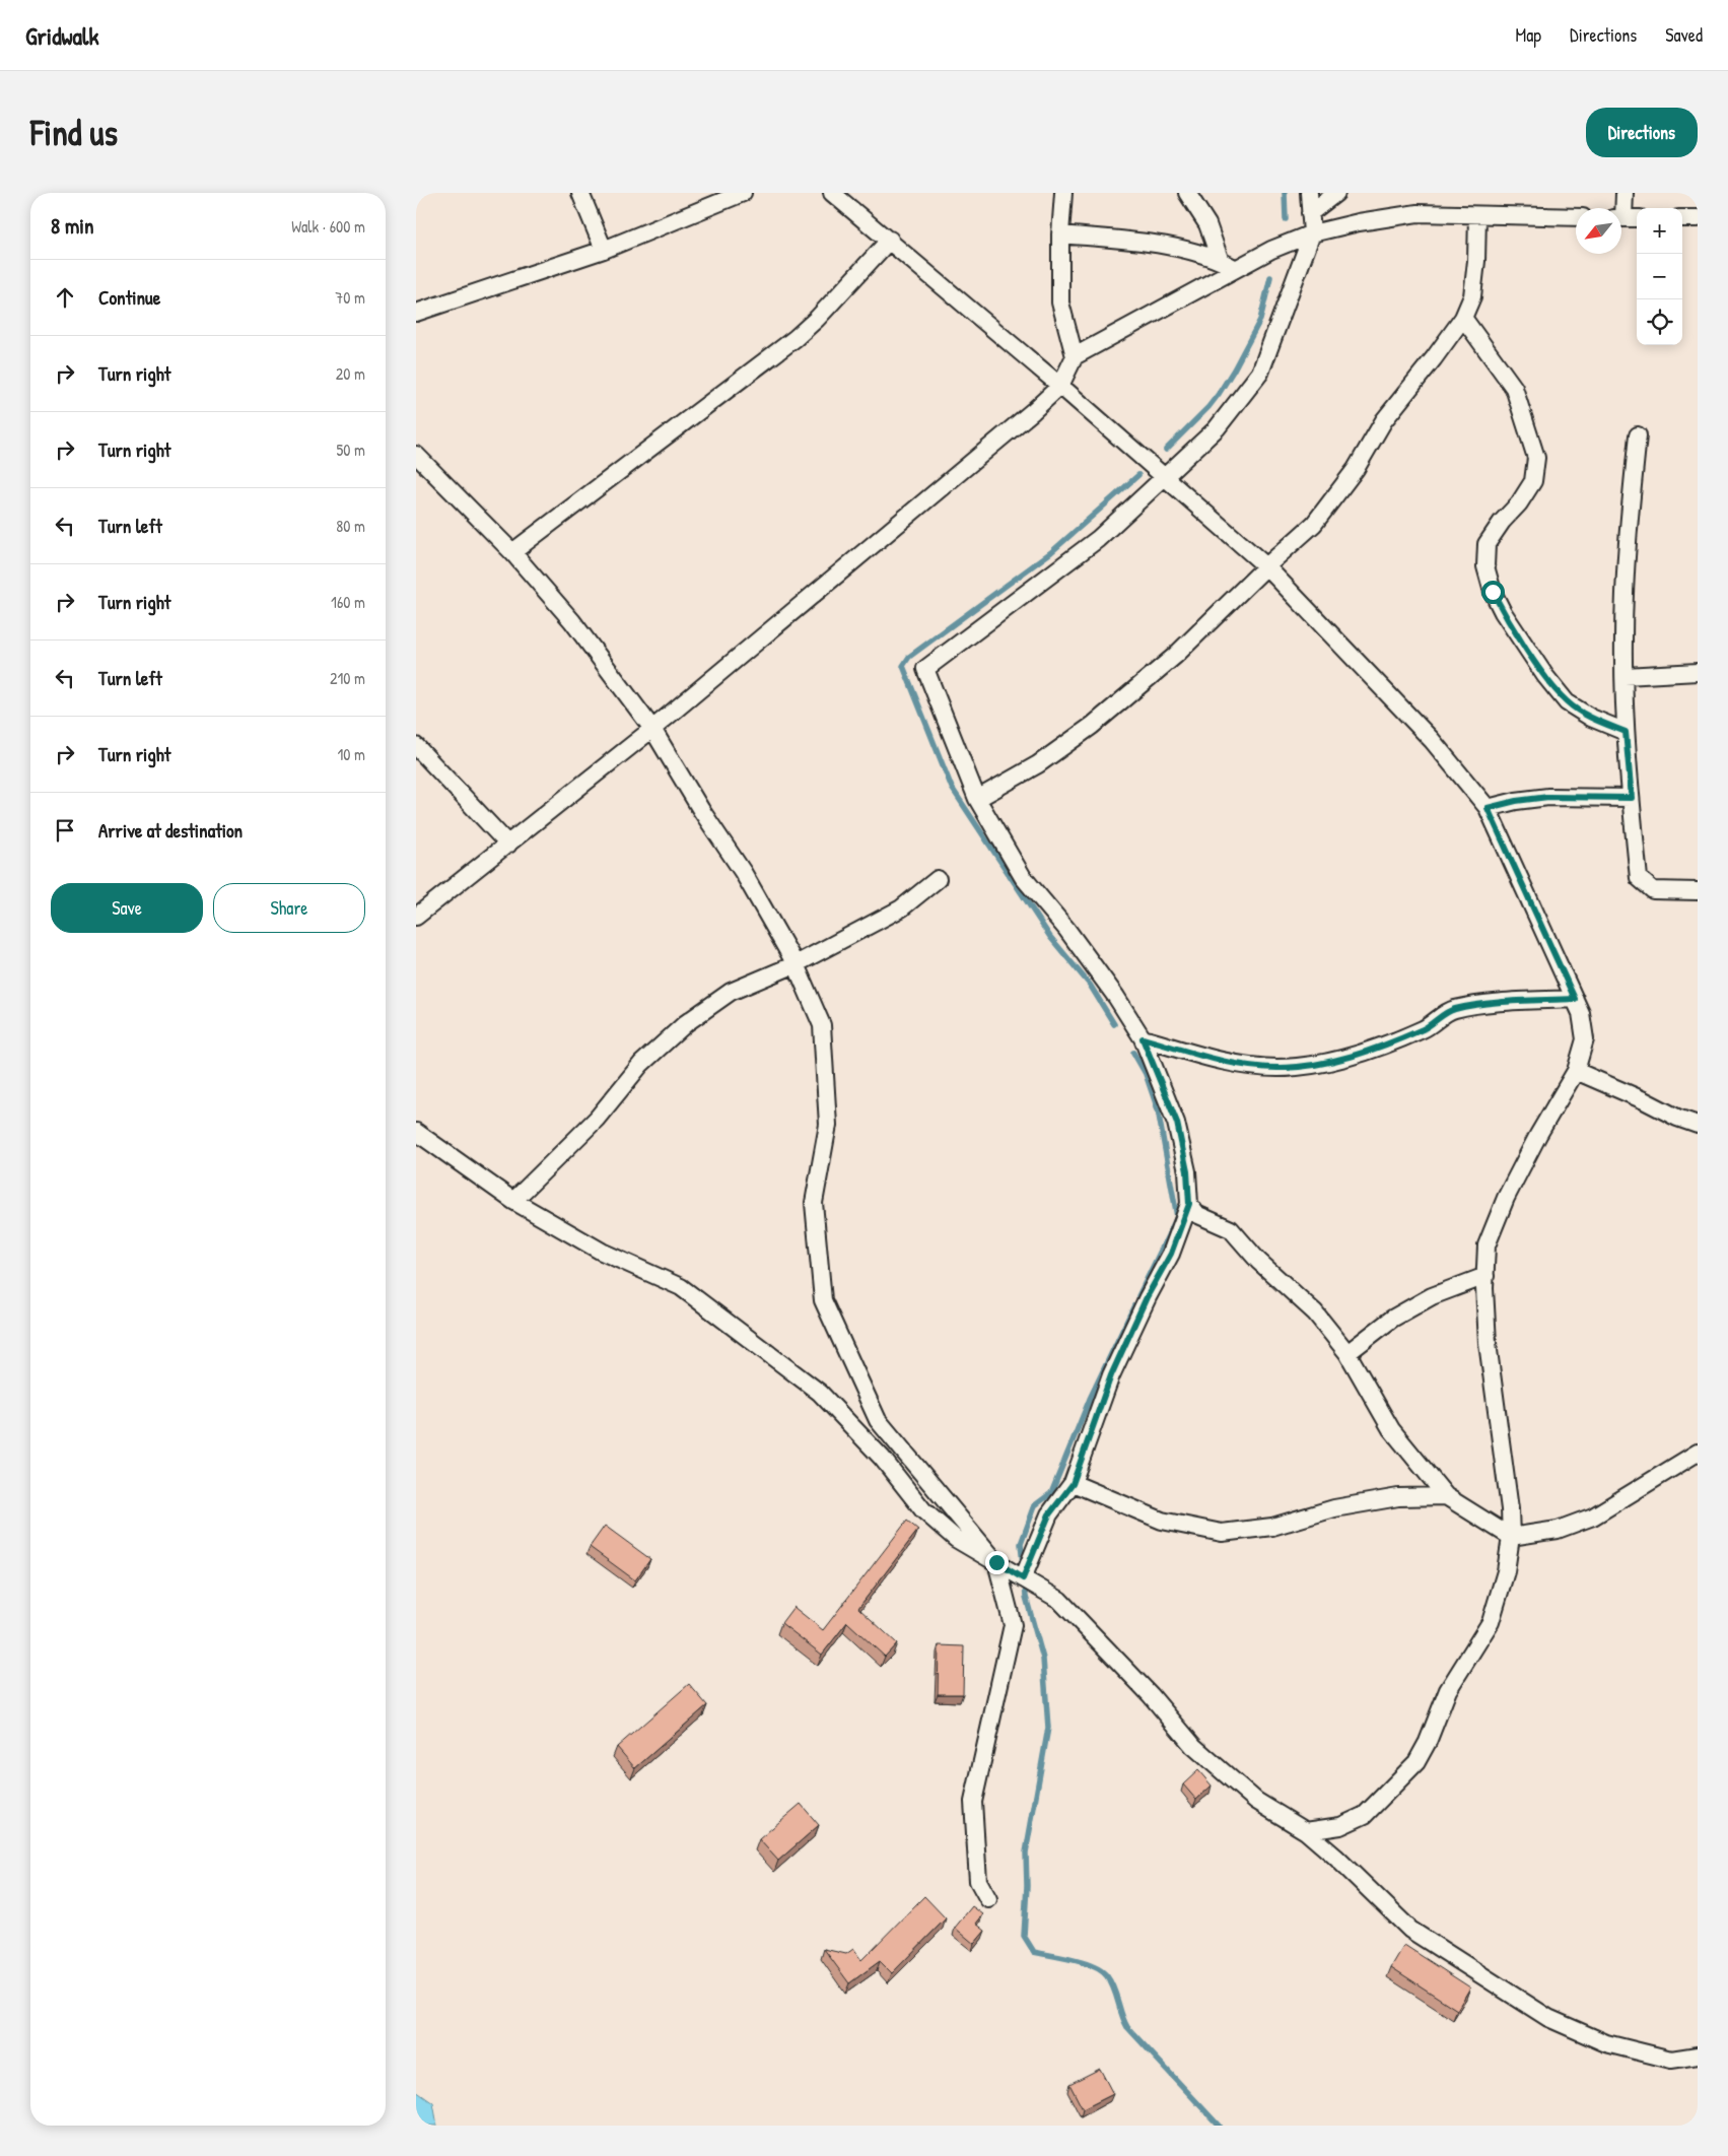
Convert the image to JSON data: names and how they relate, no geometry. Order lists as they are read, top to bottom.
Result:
{
  "north": "bottom left",
  "page": {
    "header": "Gridwalk",
    "nav": ["Map", "Directions", "Saved"],
    "buttons": [
      "Directions",
      ["Save", "Share"]
    ],
    "title": "Find us",
    "heading": ["8 min", "Walk · 600 m"],
    "map_buttons": ["+", "−"],
    "list": [
      ["Continue", "70 m"],
      ["Turn right", "20 m"],
      ["Turn right", "50 m"],
      ["Turn left", "80 m"],
      ["Turn right", "160 m"],
      ["Turn left", "210 m"],
      ["Turn right", "10 m"],
      "Arrive at destination"
    ]
  }
}
